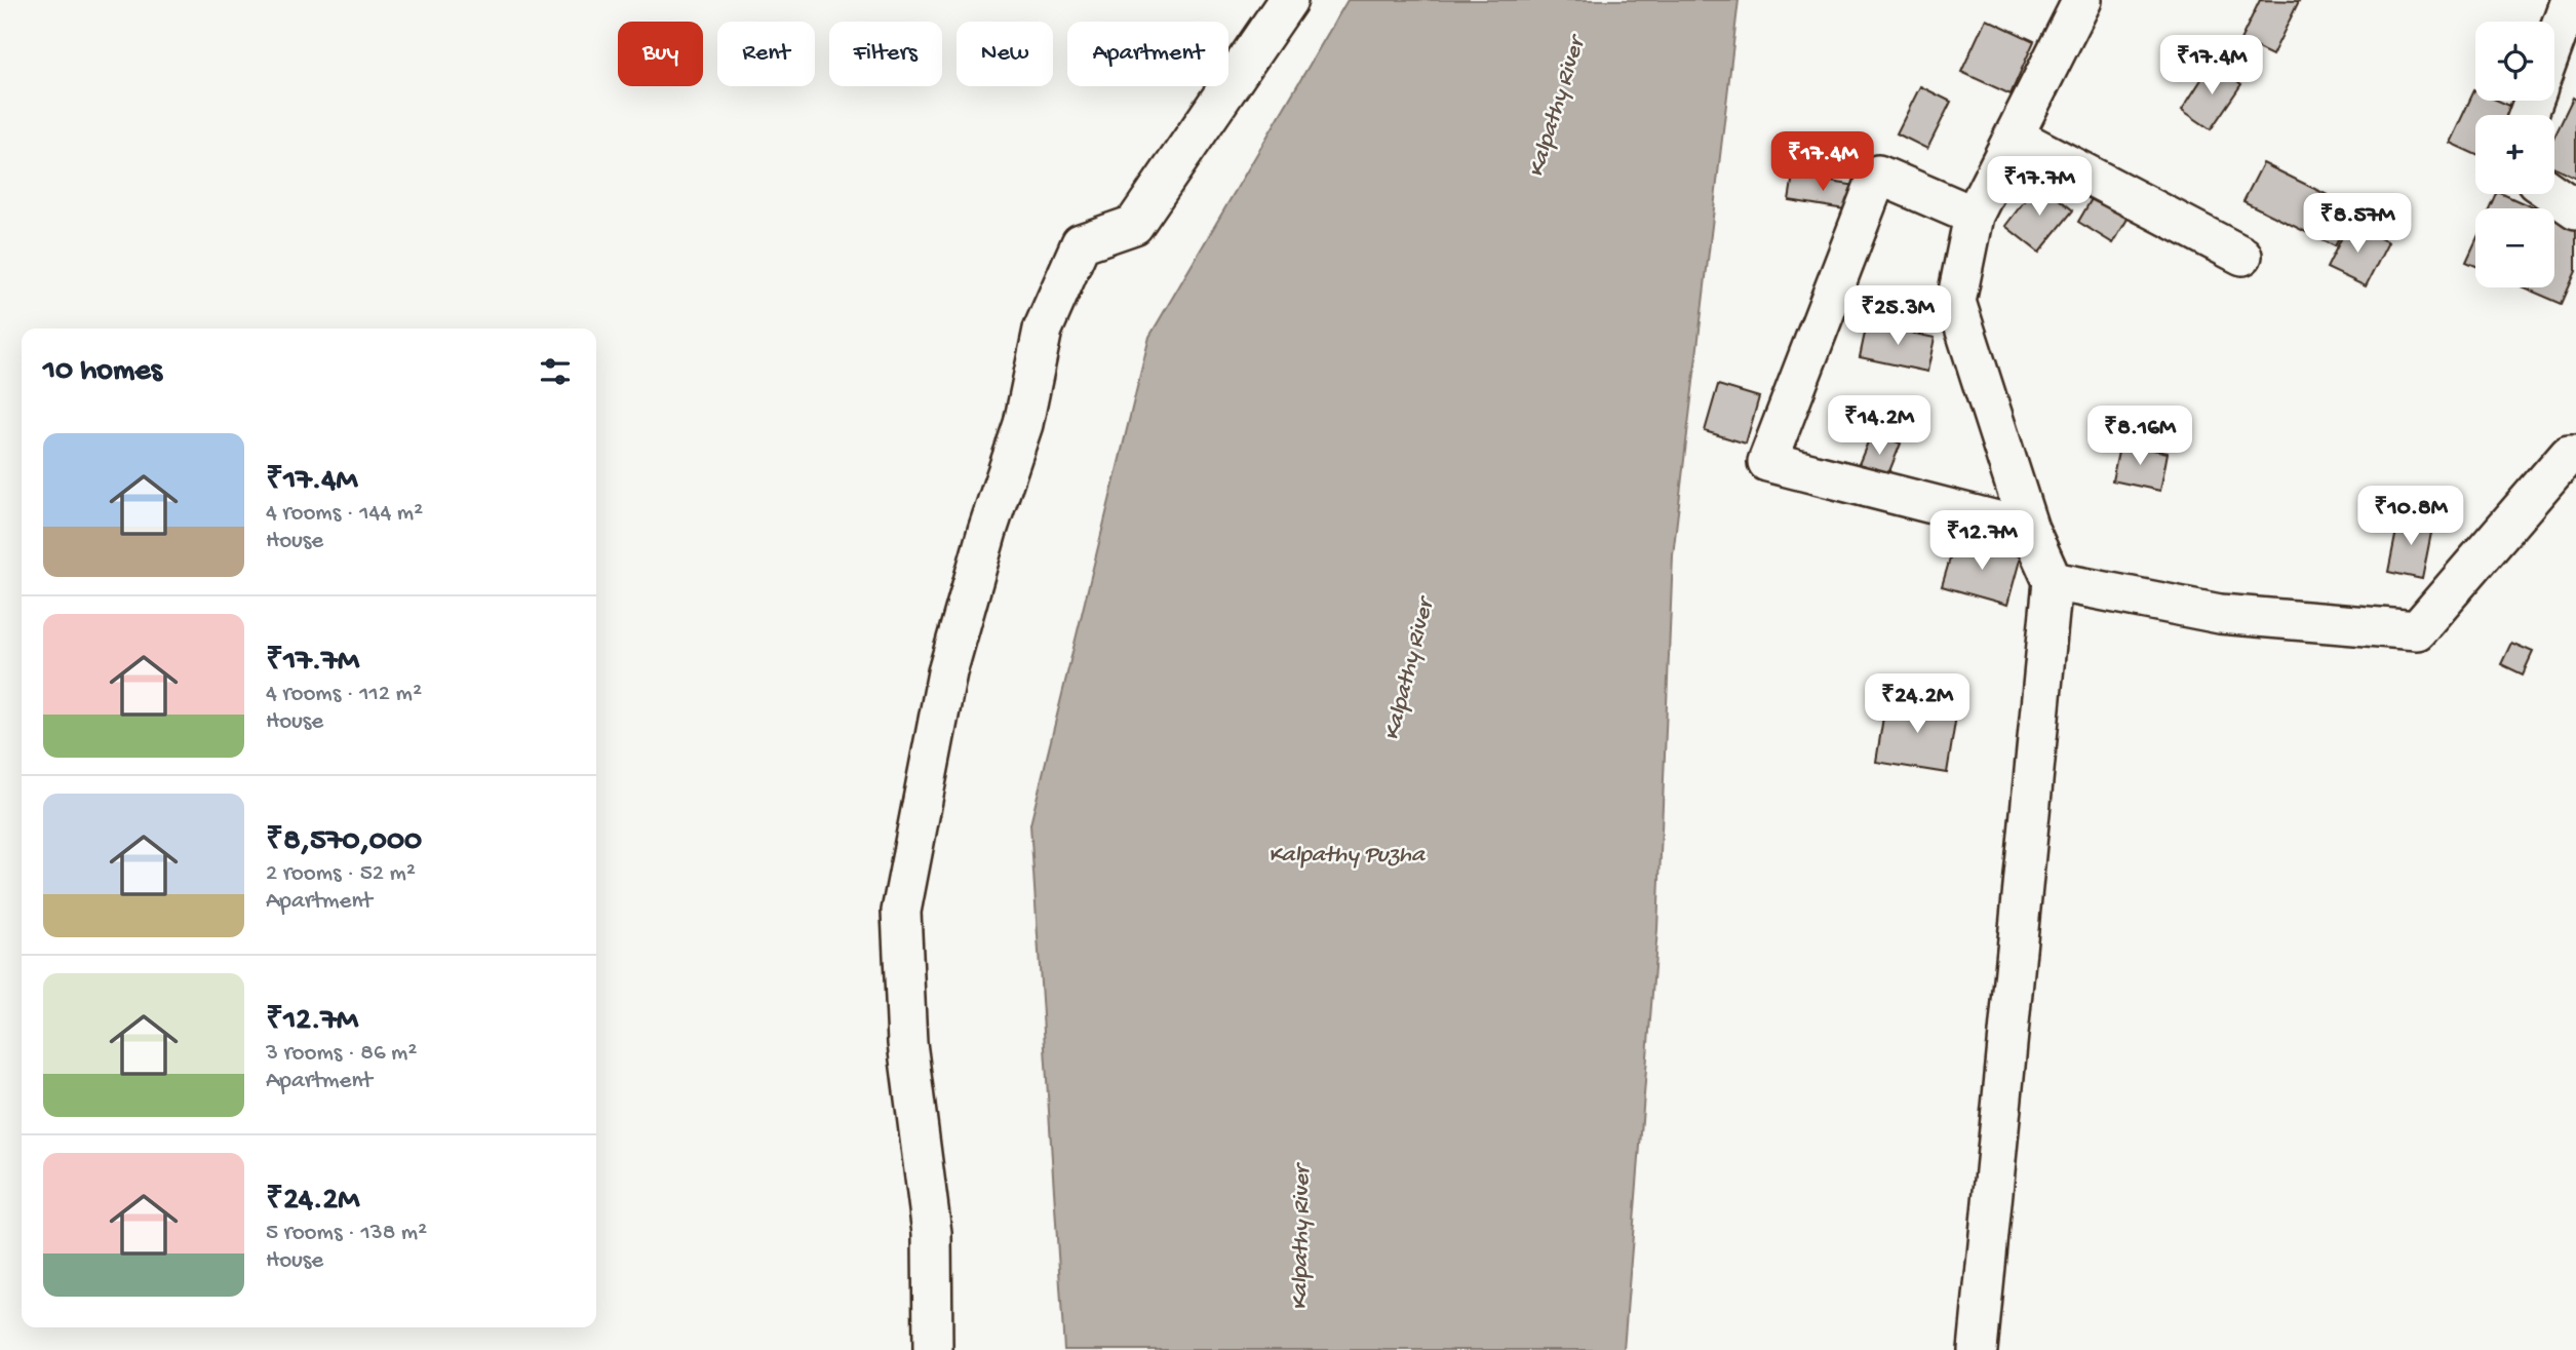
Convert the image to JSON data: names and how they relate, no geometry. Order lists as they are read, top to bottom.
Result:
{
  "water": ["Kalpathy River", "Kalpathy Puzha"],
  "page": {
    "map_buttons": ["+", "−"],
    "chip": [
      "Buy",
      "Rent",
      "Filters",
      "New",
      "Apartment"
    ],
    "price": [
      "₹17.4M",
      "₹17.4M",
      "₹17.7M",
      "₹8.57M",
      "₹25.3M",
      "₹14.2M",
      "₹8.16M",
      "₹10.8M",
      "₹12.7M",
      "₹24.2M"
    ],
    "heading": "10 homes",
    "list": [
      {
        "name": "₹17.4M",
        "note": "4 rooms · 144 m² · House"
      },
      {
        "name": "₹17.7M",
        "note": "4 rooms · 112 m² · House"
      },
      {
        "name": "₹8,570,000",
        "note": "2 rooms · 52 m² · Apartment"
      },
      {
        "name": "₹12.7M",
        "note": "3 rooms · 86 m² · Apartment"
      },
      {
        "name": "₹24.2M",
        "note": "5 rooms · 138 m² · House"
      }
    ]
  }
}
